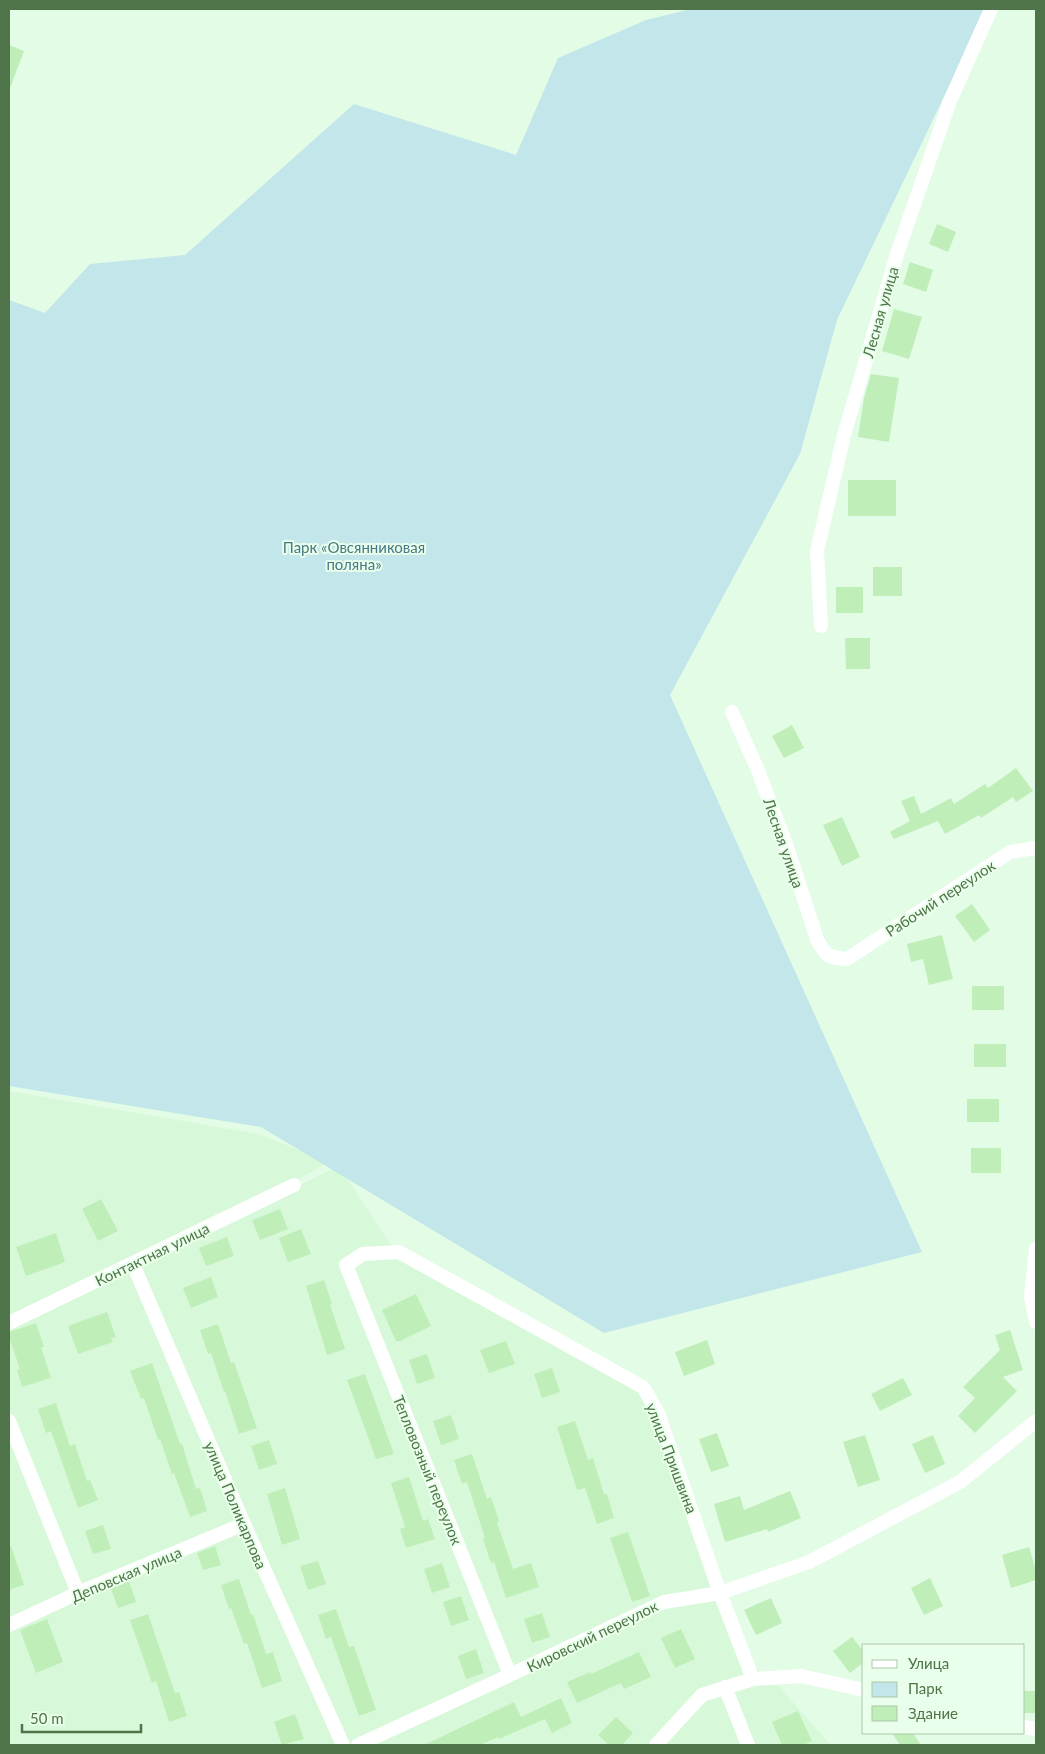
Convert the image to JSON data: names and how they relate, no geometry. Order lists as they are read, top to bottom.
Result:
{
  "streets": {
    "street": [
      "Лесная улица",
      "Рабочий переулок",
      "Контактная улица",
      "улица Пришвина",
      "Тепловозный переулок",
      "улица Поликарпова",
      "Деповская улица",
      "Кировский переулок"
    ]
  },
  "crossings": [
    ["Лесная улица", "Рабочий переулок"],
    ["Контактная улица", "улица Поликарпова"],
    ["улица Пришвина", "Тепловозный переулок"],
    ["улица Пришвина", "Кировский переулок"],
    ["Тепловозный переулок", "Кировский переулок"],
    ["улица Поликарпова", "Деповская улица"]
  ],
  "parks": ["Парк «Овсянниковая поляна»"],
  "legend": ["Улица", "Парк", "Здание"],
  "scale_bar": "50 m"
}
